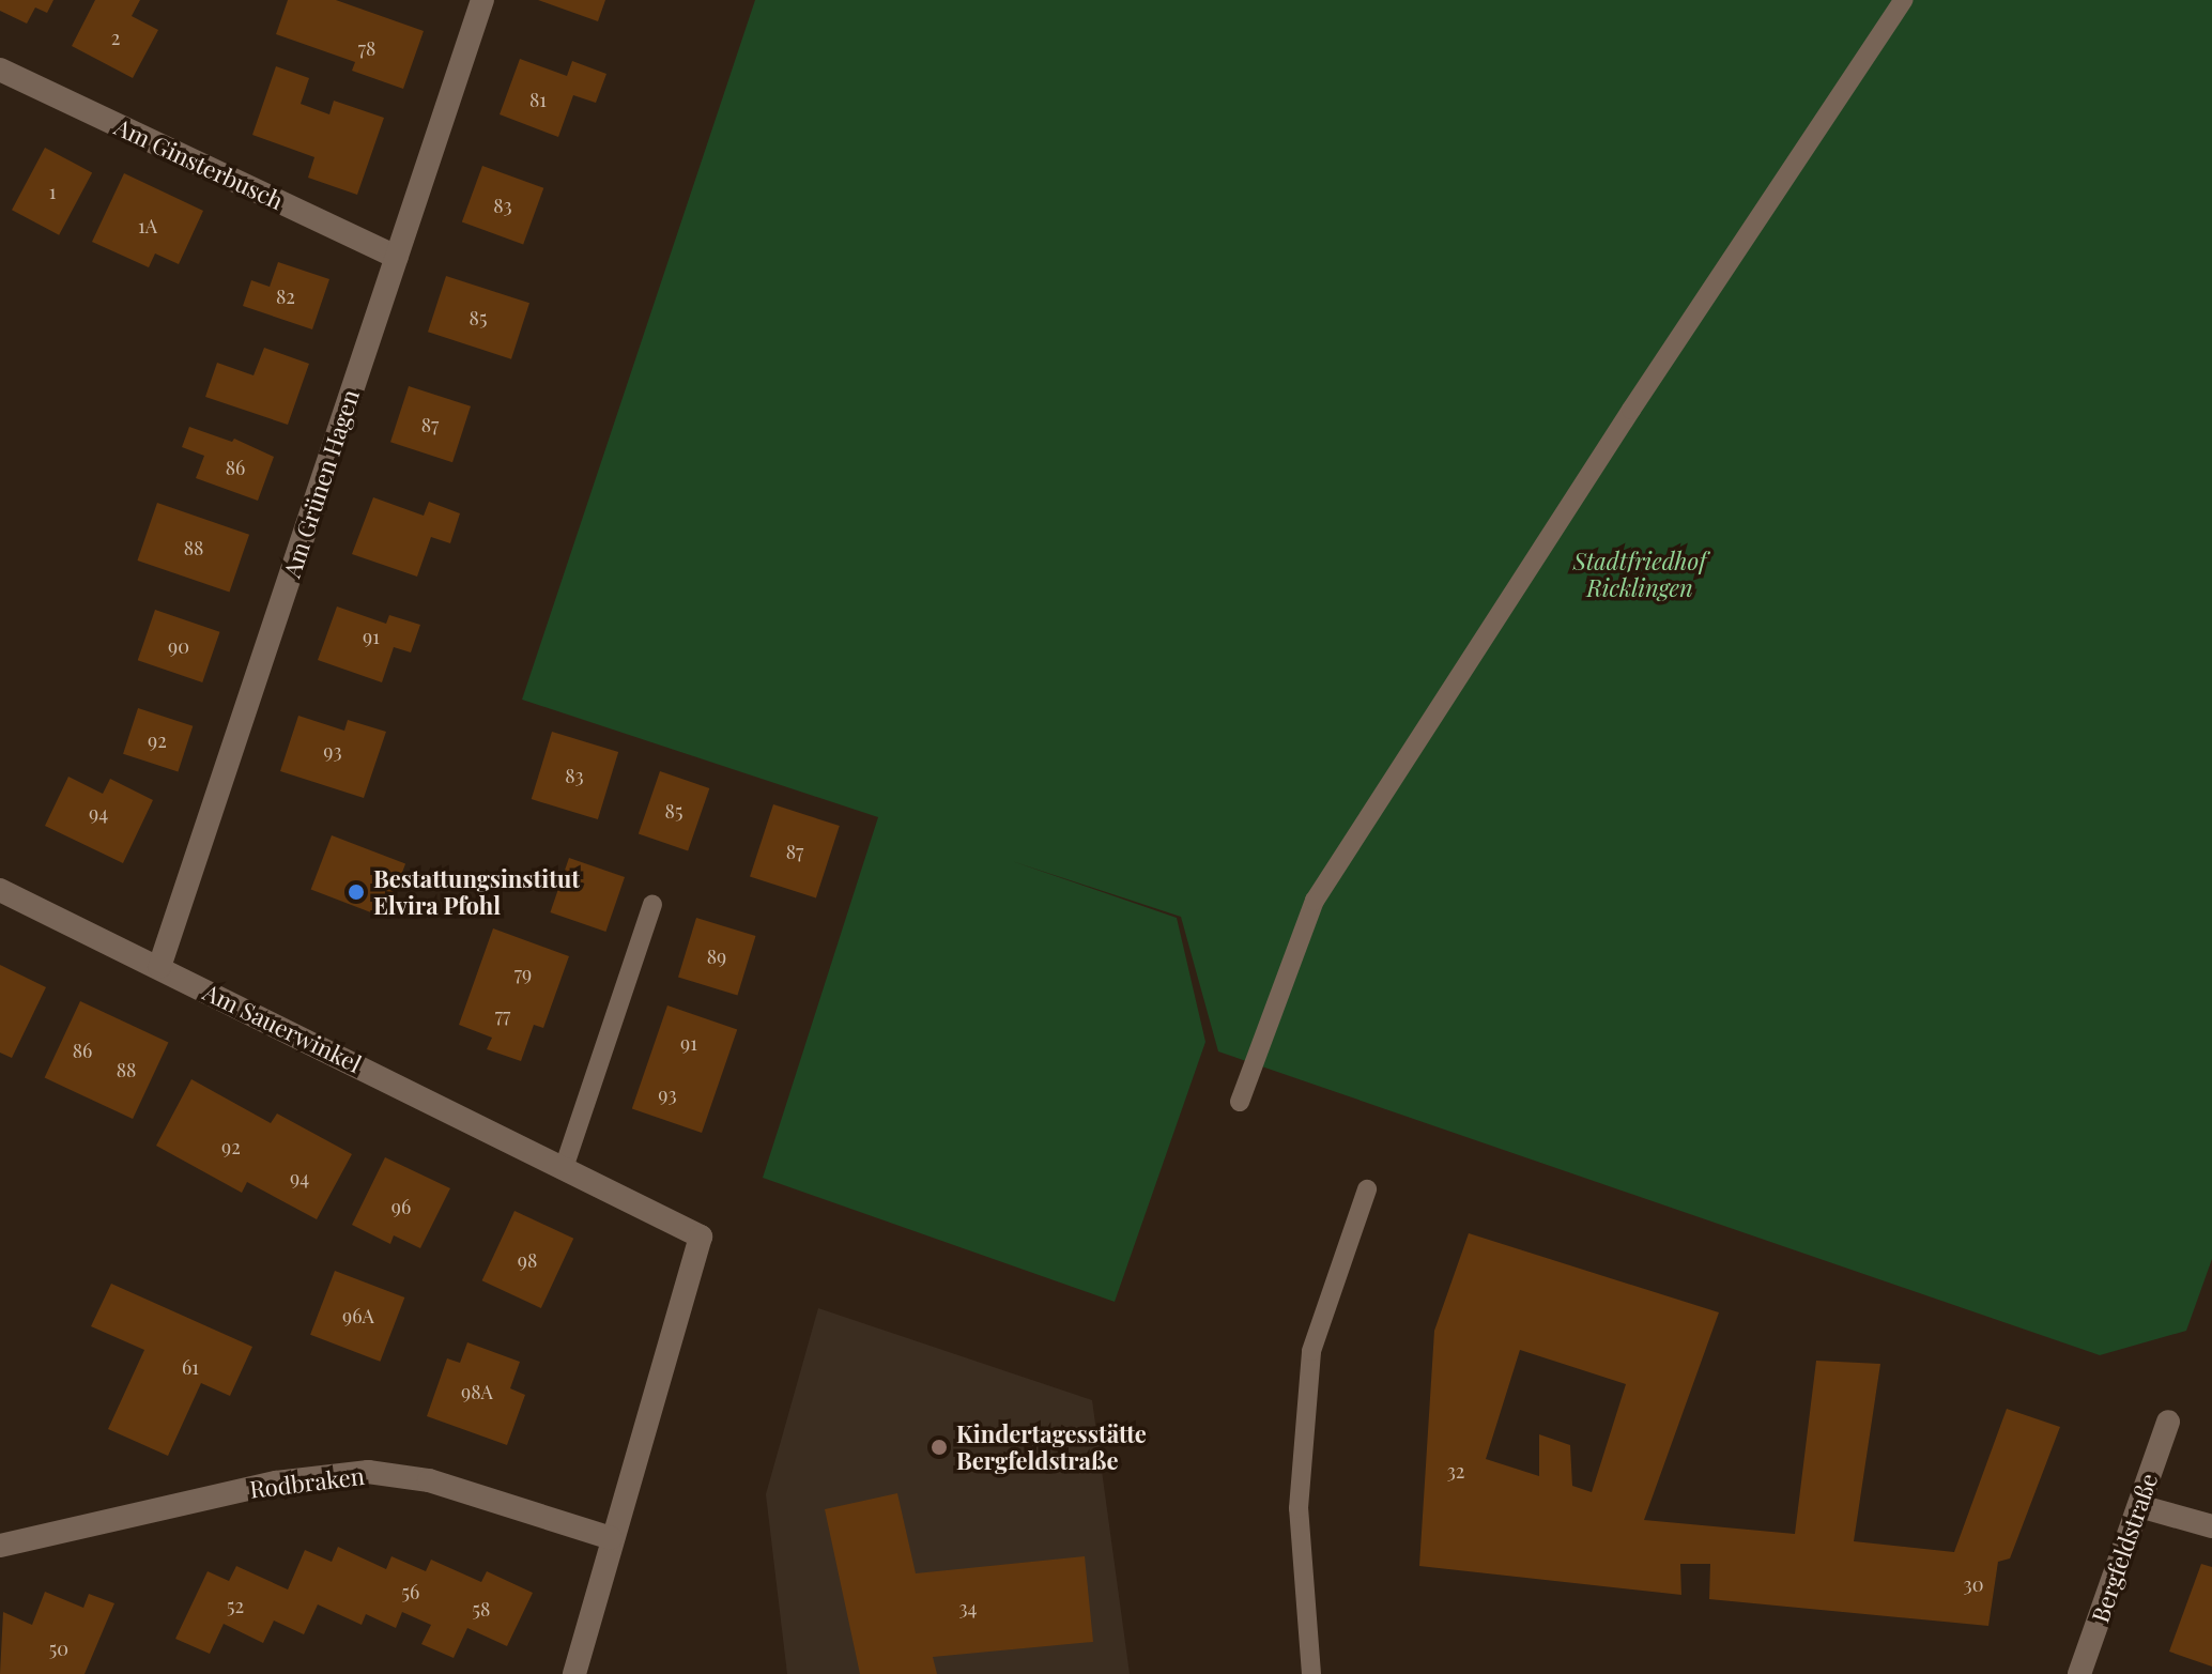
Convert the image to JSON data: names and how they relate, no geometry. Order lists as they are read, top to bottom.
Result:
{
  "streets": {
    "street": [
      "Am Ginsterbusch",
      "Am Grünen Hagen",
      "Am Sauerwinkel",
      "Rodbraken",
      "Bergfeldstraße"
    ]
  },
  "crossings": [
    ["Am Ginsterbusch", "Am Grünen Hagen"],
    ["Am Grünen Hagen", "Am Sauerwinkel"],
    ["Am Sauerwinkel", "Rodbraken"]
  ],
  "parks": ["Stadtfriedhof Ricklingen"],
  "places": ["Bestattungsinstitut Elvira Pfohl", "Kindertagesstätte Bergfeldstraße"],
  "house_numbers": [
    "2",
    "78",
    "81",
    "1",
    "83",
    "1A",
    "82",
    "85",
    "87",
    "86",
    "88",
    "91",
    "90",
    "92",
    "93",
    "83",
    "85",
    "94",
    "87",
    "89",
    "79",
    "77",
    "91",
    "86",
    "88",
    "93",
    "92",
    "94",
    "96",
    "98",
    "96A",
    "61",
    "98A",
    "32",
    "30",
    "56",
    "52",
    "34",
    "58",
    "50"
  ]
}
